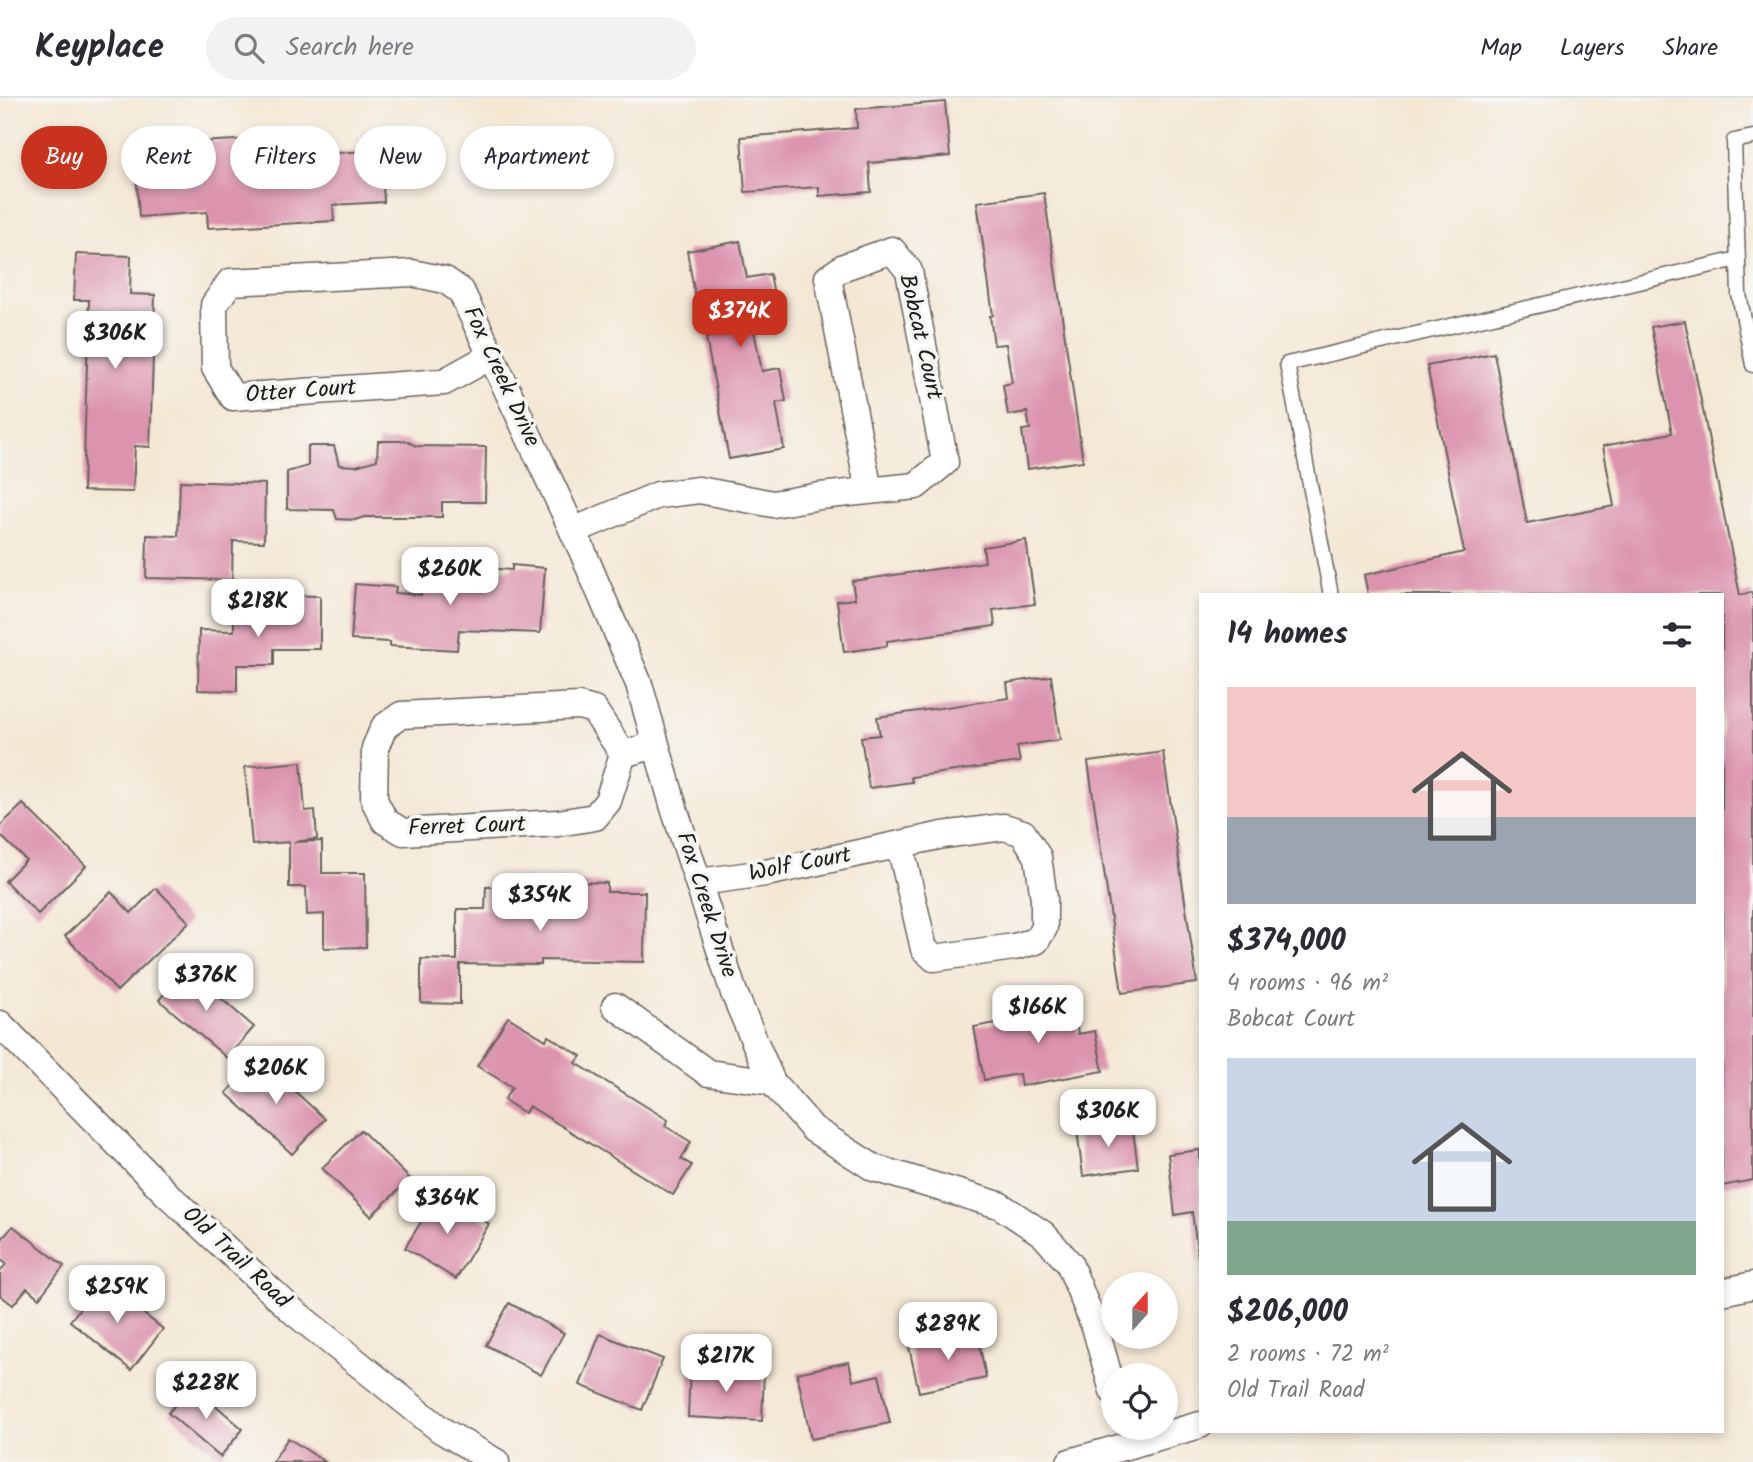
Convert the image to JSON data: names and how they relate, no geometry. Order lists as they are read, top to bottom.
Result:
{
  "streets": {
    "street": [
      "Bobcat Court",
      "Fox Creek Drive",
      "Otter Court",
      "Ferret Court",
      "Wolf Court",
      "Old Trail Road"
    ]
  },
  "crossings": [
    ["Bobcat Court", "Fox Creek Drive"],
    ["Fox Creek Drive", "Otter Court"],
    ["Fox Creek Drive", "Wolf Court"]
  ],
  "north": "top",
  "page": {
    "header": "Keyplace",
    "search": "Search here",
    "nav": ["Map", "Layers", "Share"],
    "chip": [
      "Buy",
      "Rent",
      "Filters",
      "New",
      "Apartment"
    ],
    "price": [
      "$374K",
      "$306K",
      "$260K",
      "$218K",
      "$354K",
      "$376K",
      "$166K",
      "$206K",
      "$306K",
      "$364K",
      "$259K",
      "$289K",
      "$217K",
      "$228K"
    ],
    "heading": "14 homes",
    "list": [
      {
        "name": "$374,000",
        "note": "4 rooms · 96 m² · Bobcat Court"
      },
      {
        "name": "$206,000",
        "note": "2 rooms · 72 m² · Old Trail Road"
      }
    ]
  }
}
